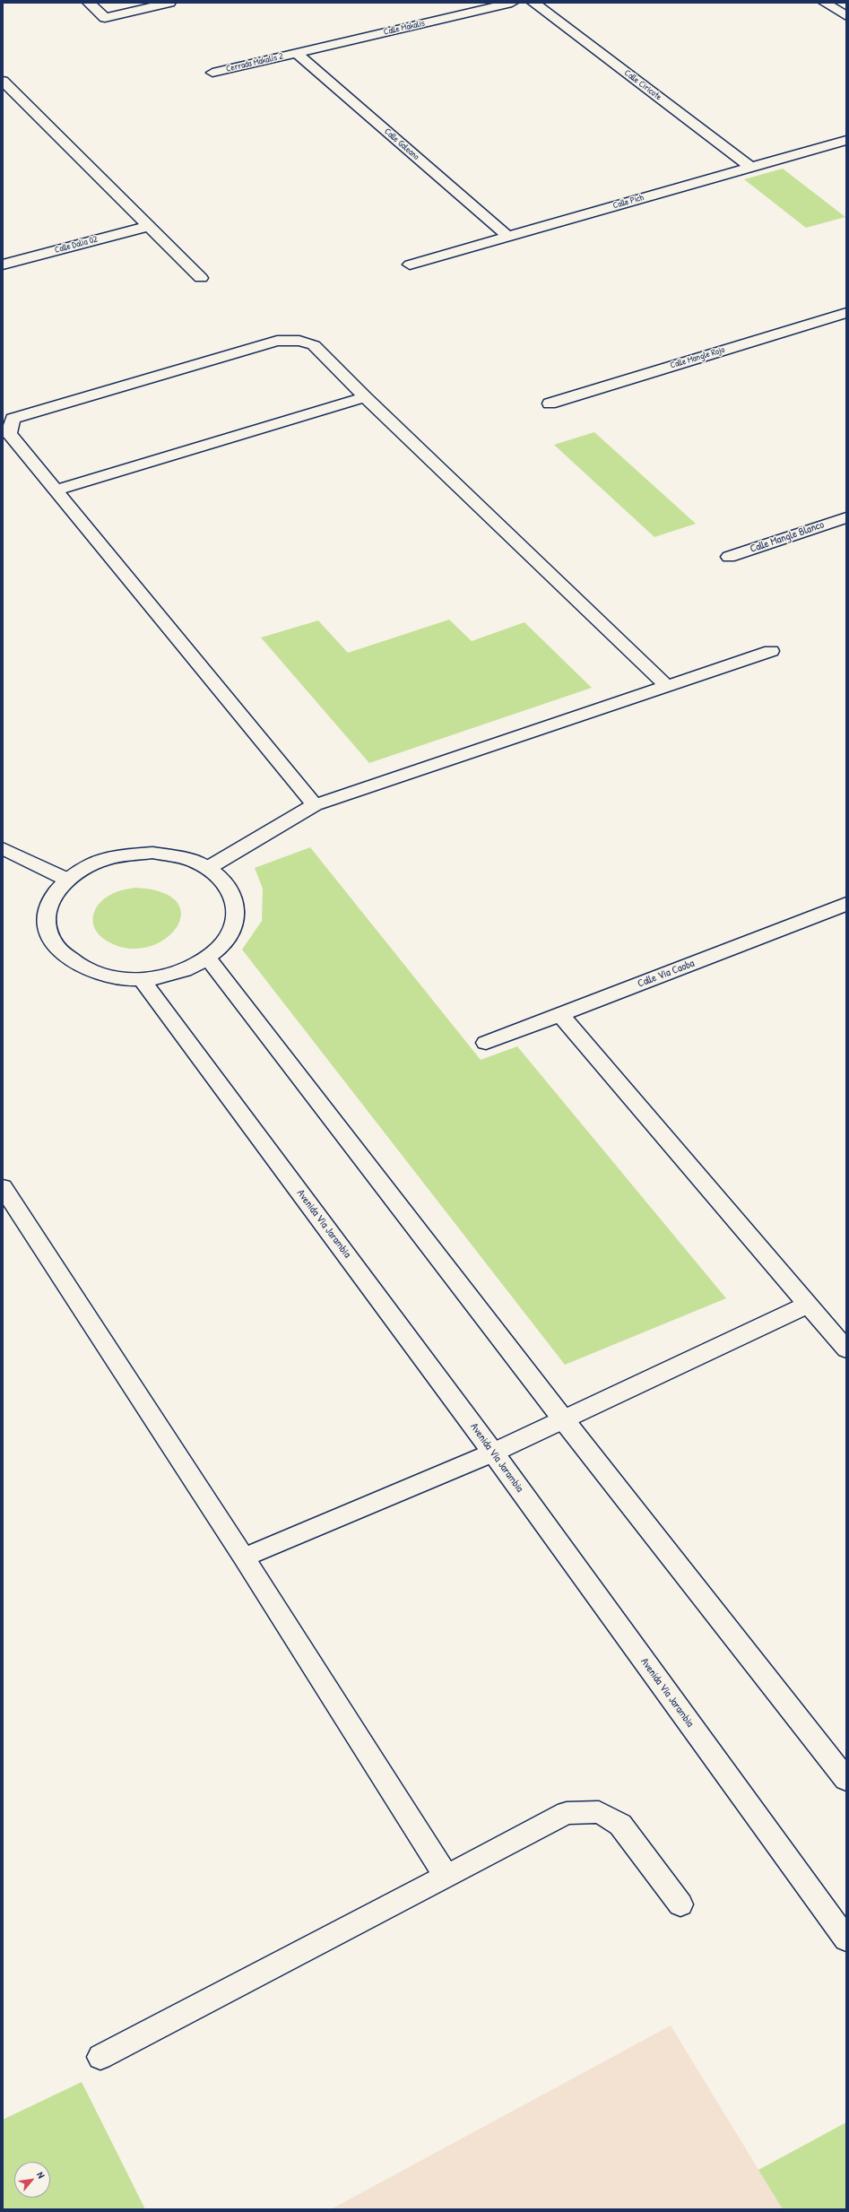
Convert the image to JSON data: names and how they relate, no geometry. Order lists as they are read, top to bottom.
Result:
{
  "streets": {
    "street": [
      "Calle Makalis",
      "Cerrada Makalis 2",
      "Calle Ciricote",
      "Calle Galeano",
      "Calle Pich",
      "Calle Dalia 02",
      "Calle Mangle Rojo",
      "Calle Mangle Blanco",
      "Calle Via Caoba",
      "Avenida Via Jarambia"
    ]
  },
  "crossings": [
    ["Calle Makalis", "Cerrada Makalis 2"],
    ["Calle Makalis", "Calle Galeano"],
    ["Cerrada Makalis 2", "Calle Galeano"],
    ["Calle Ciricote", "Calle Pich"],
    ["Calle Galeano", "Calle Pich"]
  ],
  "north": "top right"
}
